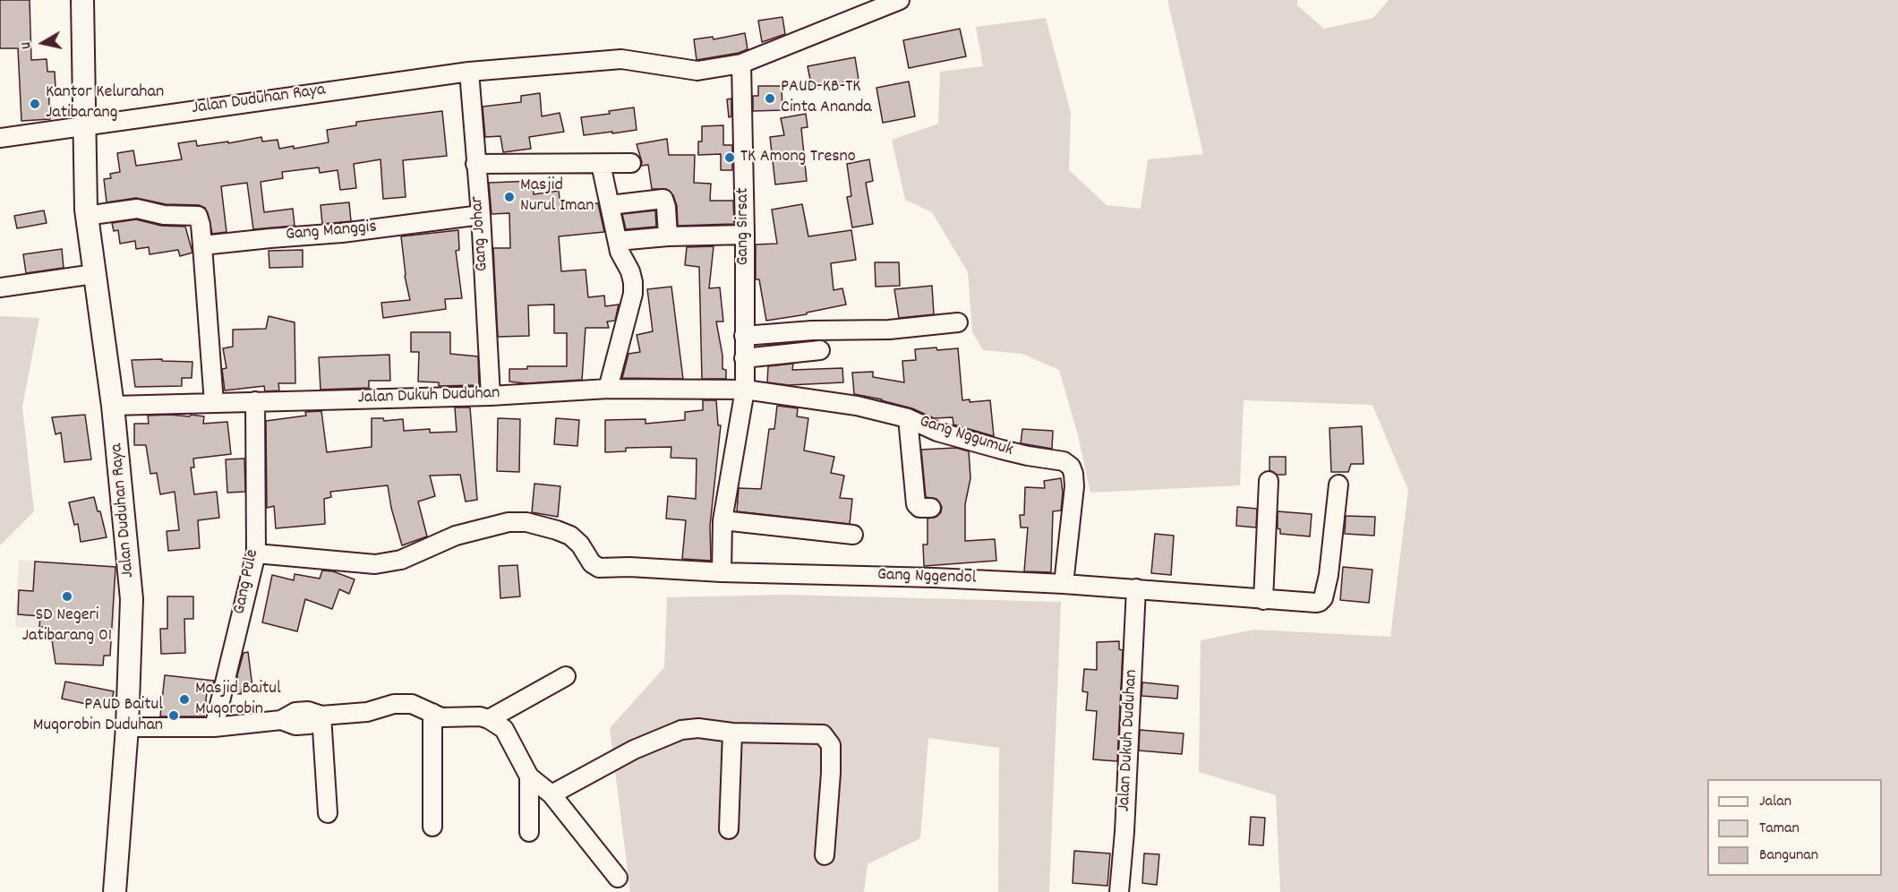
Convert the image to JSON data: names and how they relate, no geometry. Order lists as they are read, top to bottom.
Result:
{
  "streets": {
    "street": [
      "Jalan Duduhan Raya",
      "Gang Sirsat",
      "Gang Manggis",
      "Gang Johar",
      "Jalan Dukuh Duduhan",
      "Gang Nggumuk",
      "Gang Nggendol",
      "Gang Pule"
    ]
  },
  "crossings": [
    ["Jalan Duduhan Raya", "Gang Sirsat"],
    ["Jalan Duduhan Raya", "Gang Johar"],
    ["Jalan Duduhan Raya", "Jalan Dukuh Duduhan"],
    ["Gang Sirsat", "Jalan Dukuh Duduhan"],
    ["Gang Sirsat", "Gang Nggumuk"],
    ["Gang Manggis", "Gang Johar"],
    ["Gang Johar", "Jalan Dukuh Duduhan"],
    ["Jalan Dukuh Duduhan", "Gang Nggumuk"],
    ["Jalan Dukuh Duduhan", "Gang Nggendol"],
    ["Jalan Dukuh Duduhan", "Gang Pule"],
    ["Gang Nggumuk", "Gang Nggendol"],
    ["Gang Nggendol", "Gang Pule"]
  ],
  "places": [
    "PAUD-KB-TK Cinta Ananda",
    "Kantor Kelurahan Jatibarang",
    "TK Among Tresno",
    "Masjid Nurul Iman",
    "SD Negeri Jatibarang 01",
    "Masjid Baitul Muqorobin",
    "PAUD Baitul Muqorobin Duduhan"
  ],
  "legend": ["Jalan", "Taman", "Bangunan"],
  "north": "left"
}
